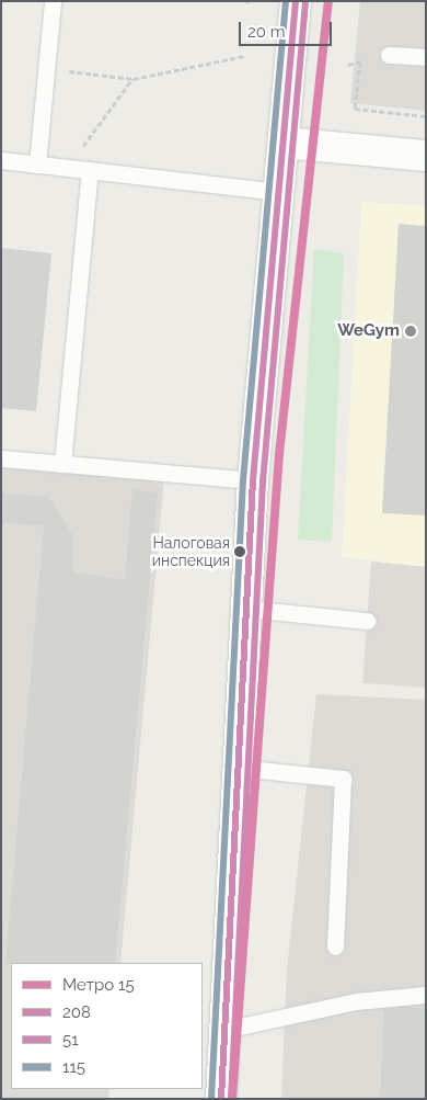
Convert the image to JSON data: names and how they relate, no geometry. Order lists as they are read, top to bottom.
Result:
{
  "places": ["WeGym", "Налоговая инспекция"],
  "lines": [
    "metro line 15",
    "transit line 208",
    "transit line 115",
    "transit line 51"
  ],
  "legend": [
    "Метро 15",
    "208",
    "51",
    "115"
  ],
  "scale_bar": "20 m"
}
